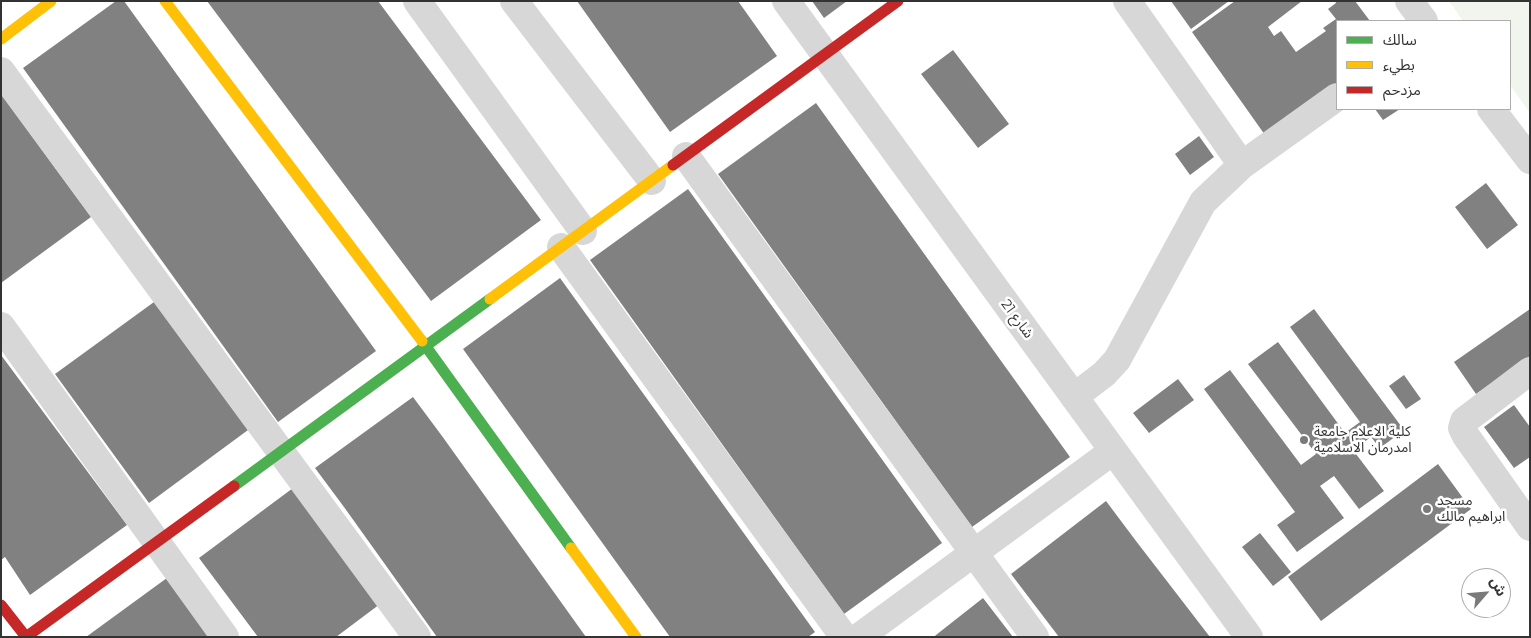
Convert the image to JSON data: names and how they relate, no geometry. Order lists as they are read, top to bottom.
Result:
{
  "streets": {
    "street": ["شارع 21"]
  },
  "places": ["كلية الاعلام جامعة امدرمان الاسلامية", "مسجد ابراهيم مالك"],
  "legend": ["سالك", "بطيء", "مزدحم"],
  "north": "top right"
}
